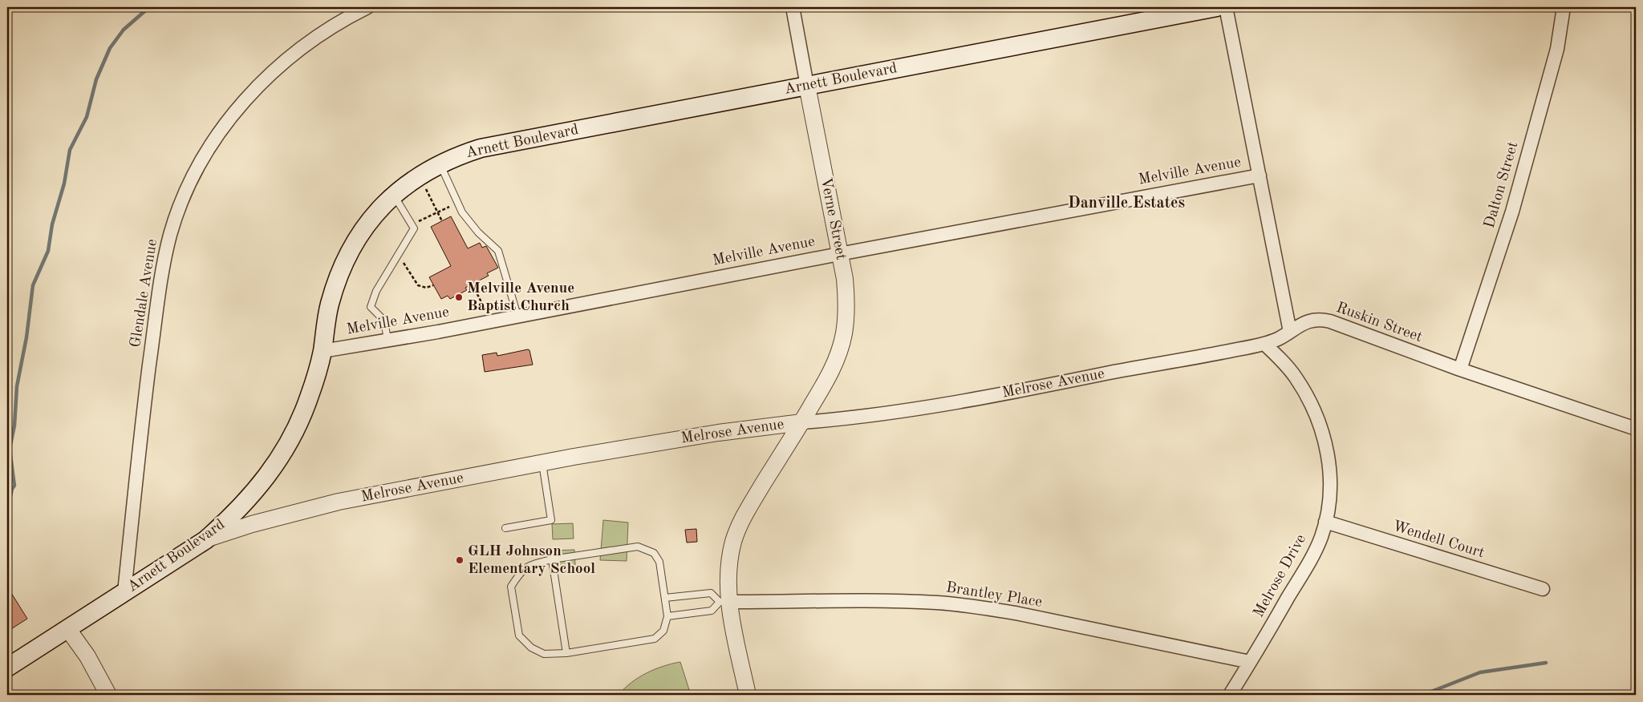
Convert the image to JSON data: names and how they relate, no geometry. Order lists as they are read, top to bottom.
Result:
{
  "streets": {
    "main road": ["Arnett Boulevard"],
    "street": [
      "Melville Avenue",
      "Dalton Street",
      "Verne Street",
      "Glendale Avenue",
      "Ruskin Street",
      "Melrose Avenue",
      "Wendell Court",
      "Melrose Drive",
      "Brantley Place"
    ]
  },
  "crossings": [
    ["Arnett Boulevard", "Melville Avenue"],
    ["Arnett Boulevard", "Verne Street"],
    ["Arnett Boulevard", "Glendale Avenue"],
    ["Arnett Boulevard", "Melrose Avenue"],
    ["Melville Avenue", "Verne Street"],
    ["Dalton Street", "Ruskin Street"],
    ["Verne Street", "Melrose Avenue"],
    ["Verne Street", "Brantley Place"],
    ["Melrose Avenue", "Melrose Drive"],
    ["Wendell Court", "Melrose Drive"],
    ["Melrose Drive", "Brantley Place"]
  ],
  "districts": ["Danville Estates"],
  "places": ["Melville Avenue Baptist Church", "GLH Johnson Elementary School"]
}
